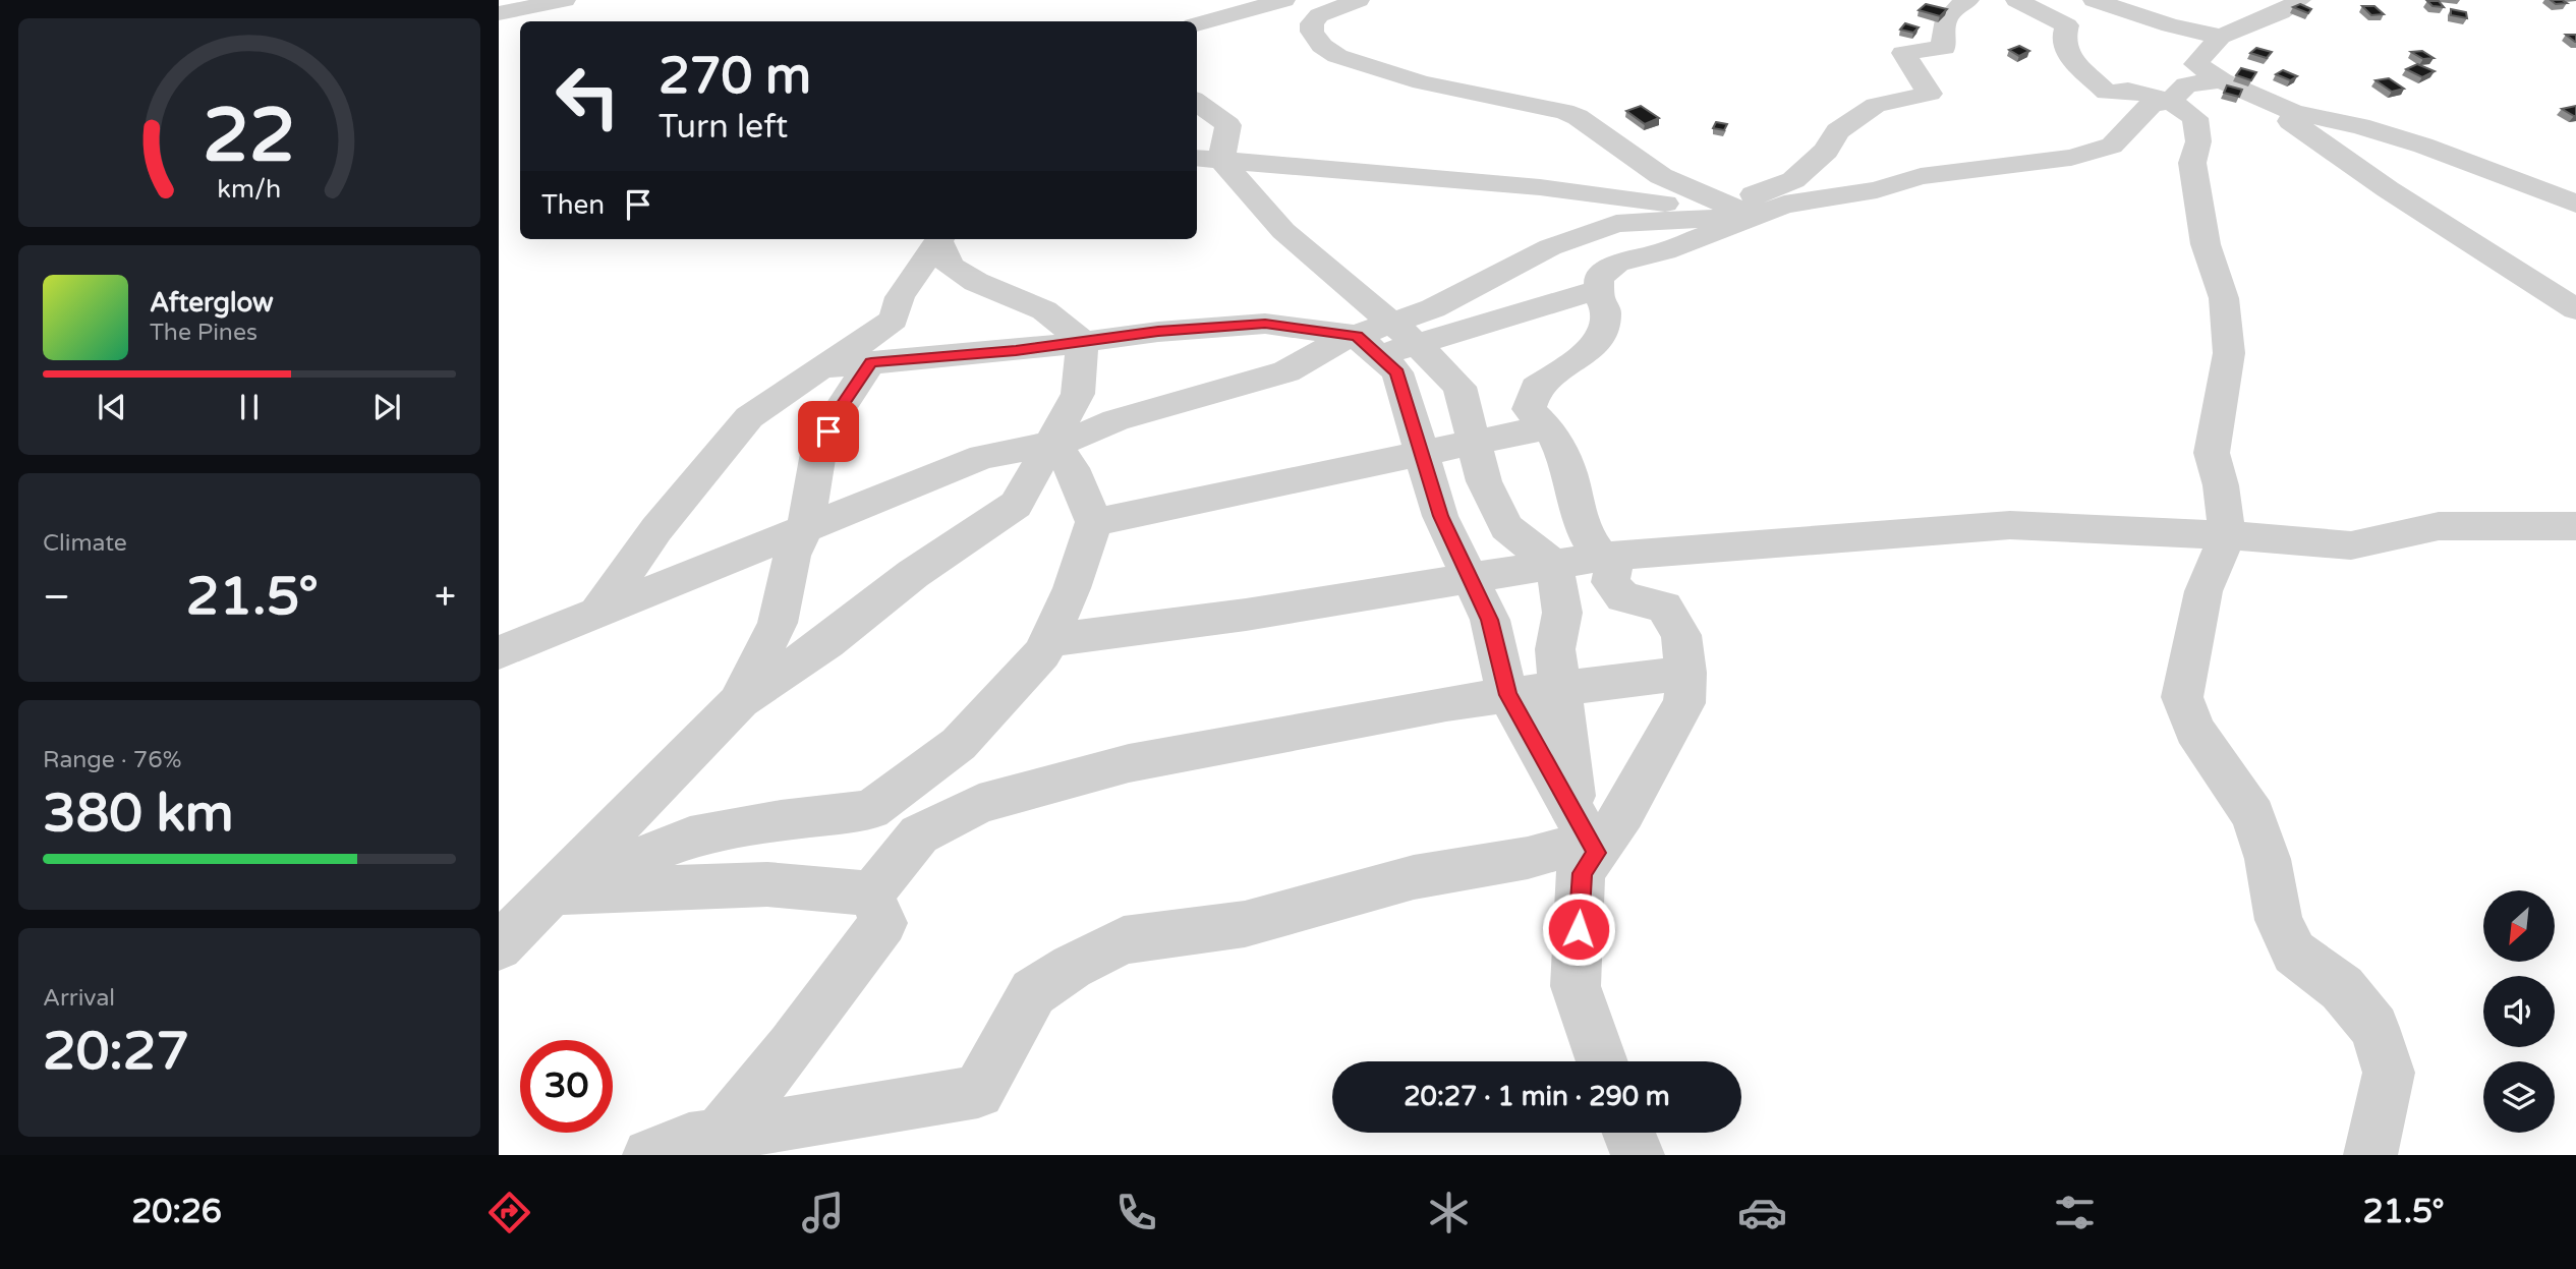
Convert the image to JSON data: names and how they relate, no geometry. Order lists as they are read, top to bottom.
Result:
{
  "north": "bottom left",
  "page": {
    "turn": ["270 m", "Turn left"],
    "then": "Then",
    "song": ["Afterglow", "The Pines"],
    "tile": [
      "Climate",
      ["Range · 76%", "380 km"],
      ["Arrival", "20:27"]
    ],
    "heat": ["−", "21.5°", "+"],
    "limit": "30",
    "trip": "20:27 · 1 min · 290 m",
    "tabs": ["20:26", "21.5°"],
    "gauge": ["22", "km/h"]
  }
}
